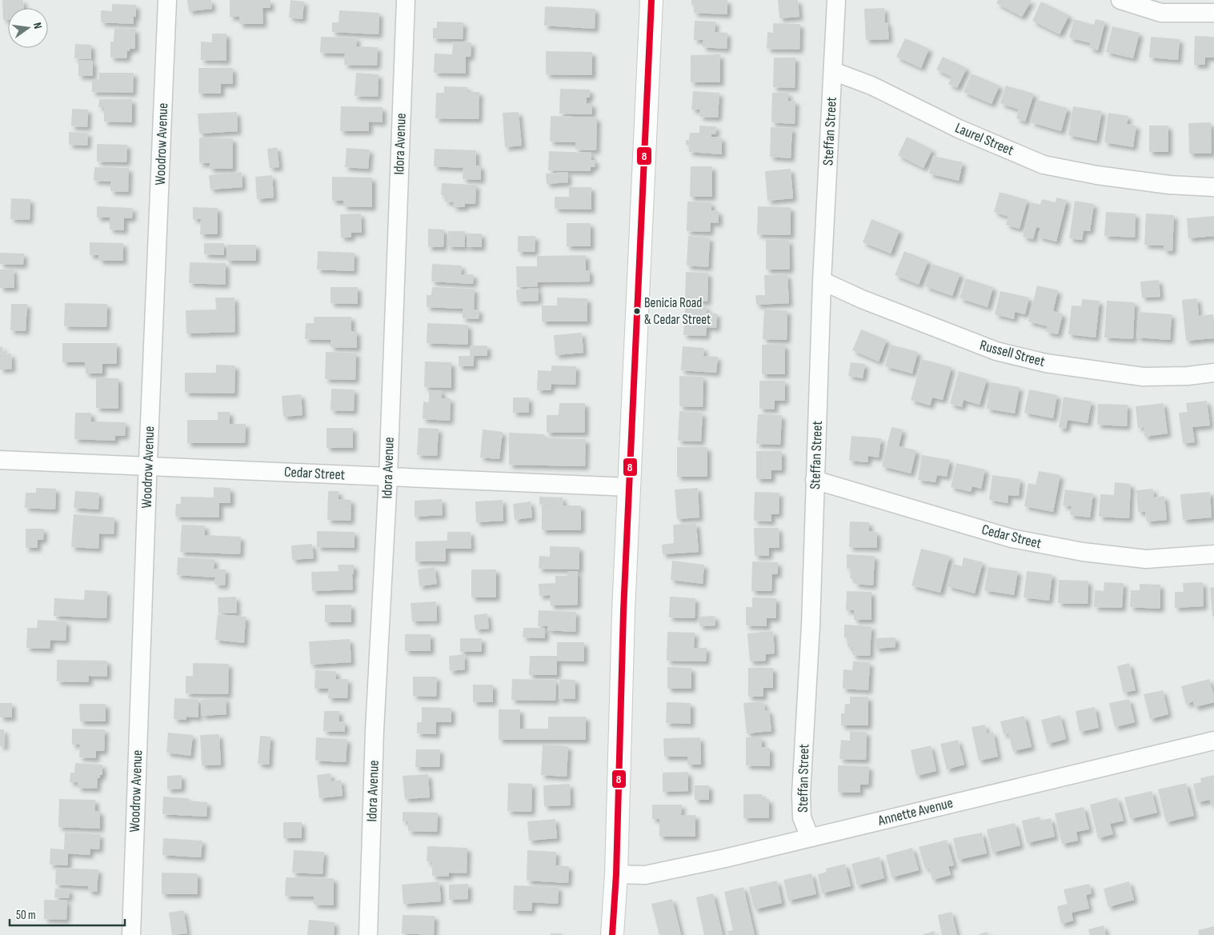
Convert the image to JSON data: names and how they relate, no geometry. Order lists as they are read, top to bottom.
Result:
{
  "streets": {
    "street": [
      "Steffan Street",
      "Laurel Street",
      "Woodrow Avenue",
      "Idora Avenue",
      "Russell Street",
      "Cedar Street",
      "Annette Avenue"
    ]
  },
  "crossings": [
    ["Steffan Street", "Laurel Street"],
    ["Steffan Street", "Russell Street"],
    ["Steffan Street", "Cedar Street"],
    ["Steffan Street", "Annette Avenue"],
    ["Woodrow Avenue", "Cedar Street"],
    ["Idora Avenue", "Cedar Street"]
  ],
  "places": ["Benicia Road & Cedar Street"],
  "lines": ["transit line 8"],
  "scale_bar": "50 m",
  "north": "right"
}
